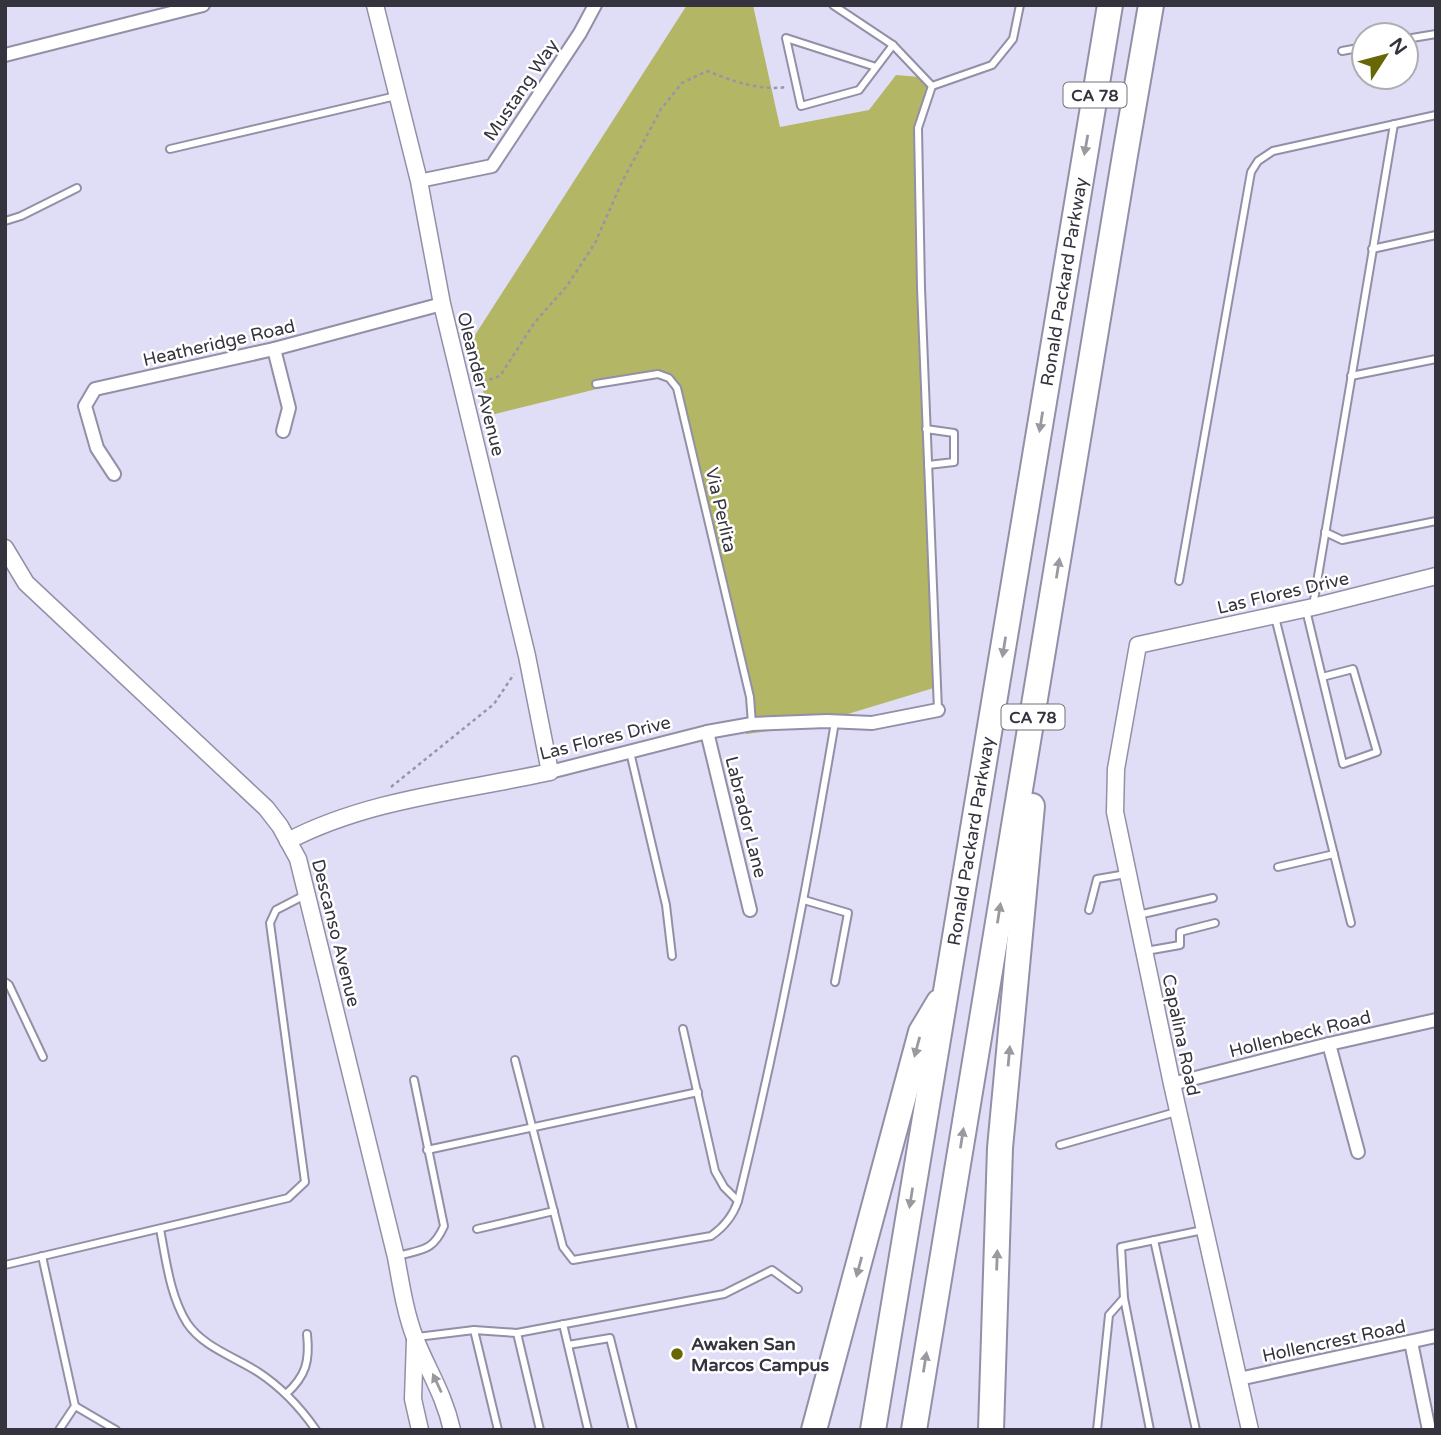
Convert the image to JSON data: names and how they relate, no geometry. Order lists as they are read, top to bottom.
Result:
{
  "streets": {
    "highway": ["CA 78", "Ronald Packard Parkway"],
    "street": [
      "Mustang Way",
      "Heatheridge Road",
      "Oleander Avenue",
      "Las Flores Drive",
      "Labrador Lane",
      "Descanso Avenue",
      "Hollenbeck Road",
      "Capalina Road",
      "Hollencrest Road"
    ],
    "lane": ["Via Perlita"]
  },
  "crossings": [
    ["Mustang Way", "Oleander Avenue"],
    ["Heatheridge Road", "Oleander Avenue"],
    ["Oleander Avenue", "Las Flores Drive"],
    ["Via Perlita", "Las Flores Drive"],
    ["Las Flores Drive", "Labrador Lane"],
    ["Las Flores Drive", "Descanso Avenue"],
    ["Las Flores Drive", "Capalina Road"],
    ["Hollenbeck Road", "Capalina Road"],
    ["Capalina Road", "Hollencrest Road"]
  ],
  "places": ["Awaken San Marcos Campus"],
  "north": "top right"
}
